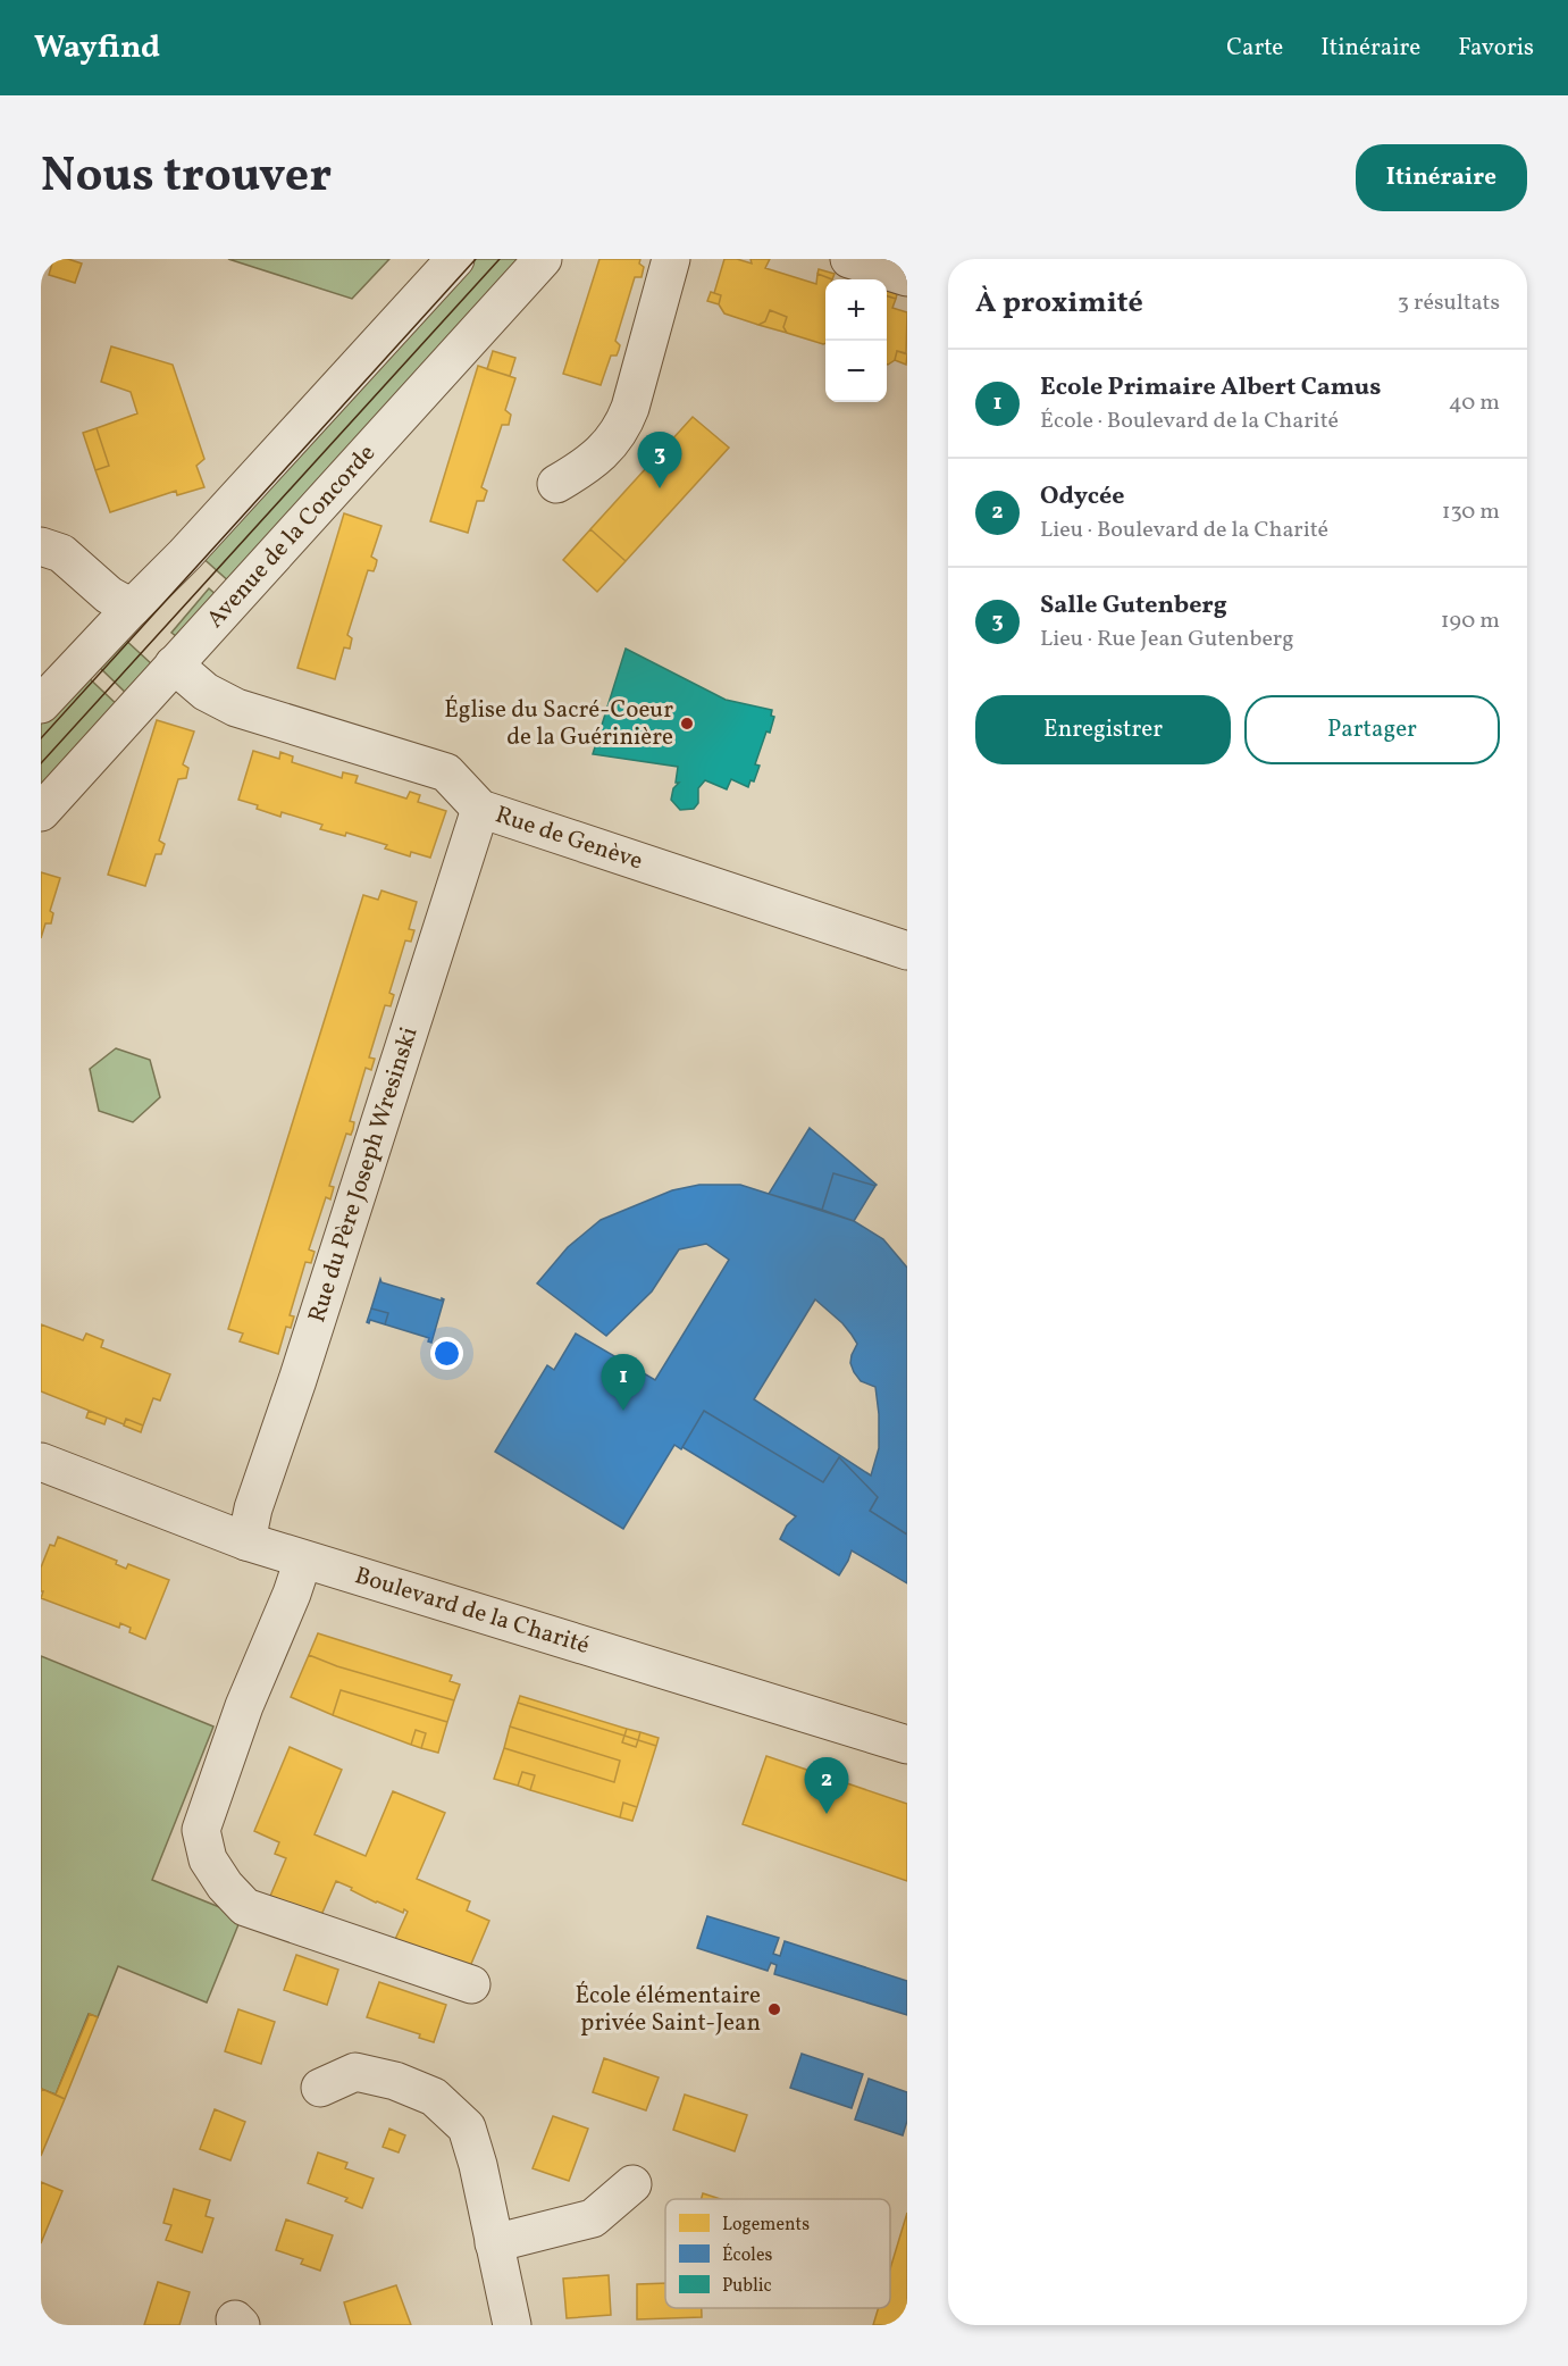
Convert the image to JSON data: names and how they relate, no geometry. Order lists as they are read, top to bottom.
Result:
{
  "streets": {
    "street": [
      "Avenue de la Concorde",
      "Rue de Genève",
      "Rue du Père Joseph Wresinski",
      "Boulevard de la Charité"
    ]
  },
  "crossings": [
    ["Avenue de la Concorde", "Rue de Genève"],
    ["Rue de Genève", "Rue du Père Joseph Wresinski"],
    ["Rue du Père Joseph Wresinski", "Boulevard de la Charité"]
  ],
  "places": ["Église du Sacré-Coeur de la Guérinière", "École élémentaire privée Saint-Jean"],
  "legend": ["Logements", "Écoles", "Public"],
  "page": {
    "header": "Wayfind",
    "nav": ["Carte", "Itinéraire", "Favoris"],
    "title": "Nous trouver",
    "buttons": [
      "Itinéraire",
      ["Enregistrer", "Partager"]
    ],
    "heading": ["À proximité", "3 résultats"],
    "map_buttons": ["+", "−"],
    "list": [
      {
        "mark": "1",
        "name": "Ecole Primaire Albert Camus",
        "note": "École · Boulevard de la Charité",
        "value": "40 m"
      },
      {
        "mark": "2",
        "name": "Odycée",
        "note": "Lieu · Boulevard de la Charité",
        "value": "130 m"
      },
      {
        "mark": "3",
        "name": "Salle Gutenberg",
        "note": "Lieu · Rue Jean Gutenberg",
        "value": "190 m"
      }
    ],
    "pins": ["3", "1", "2"]
  }
}
